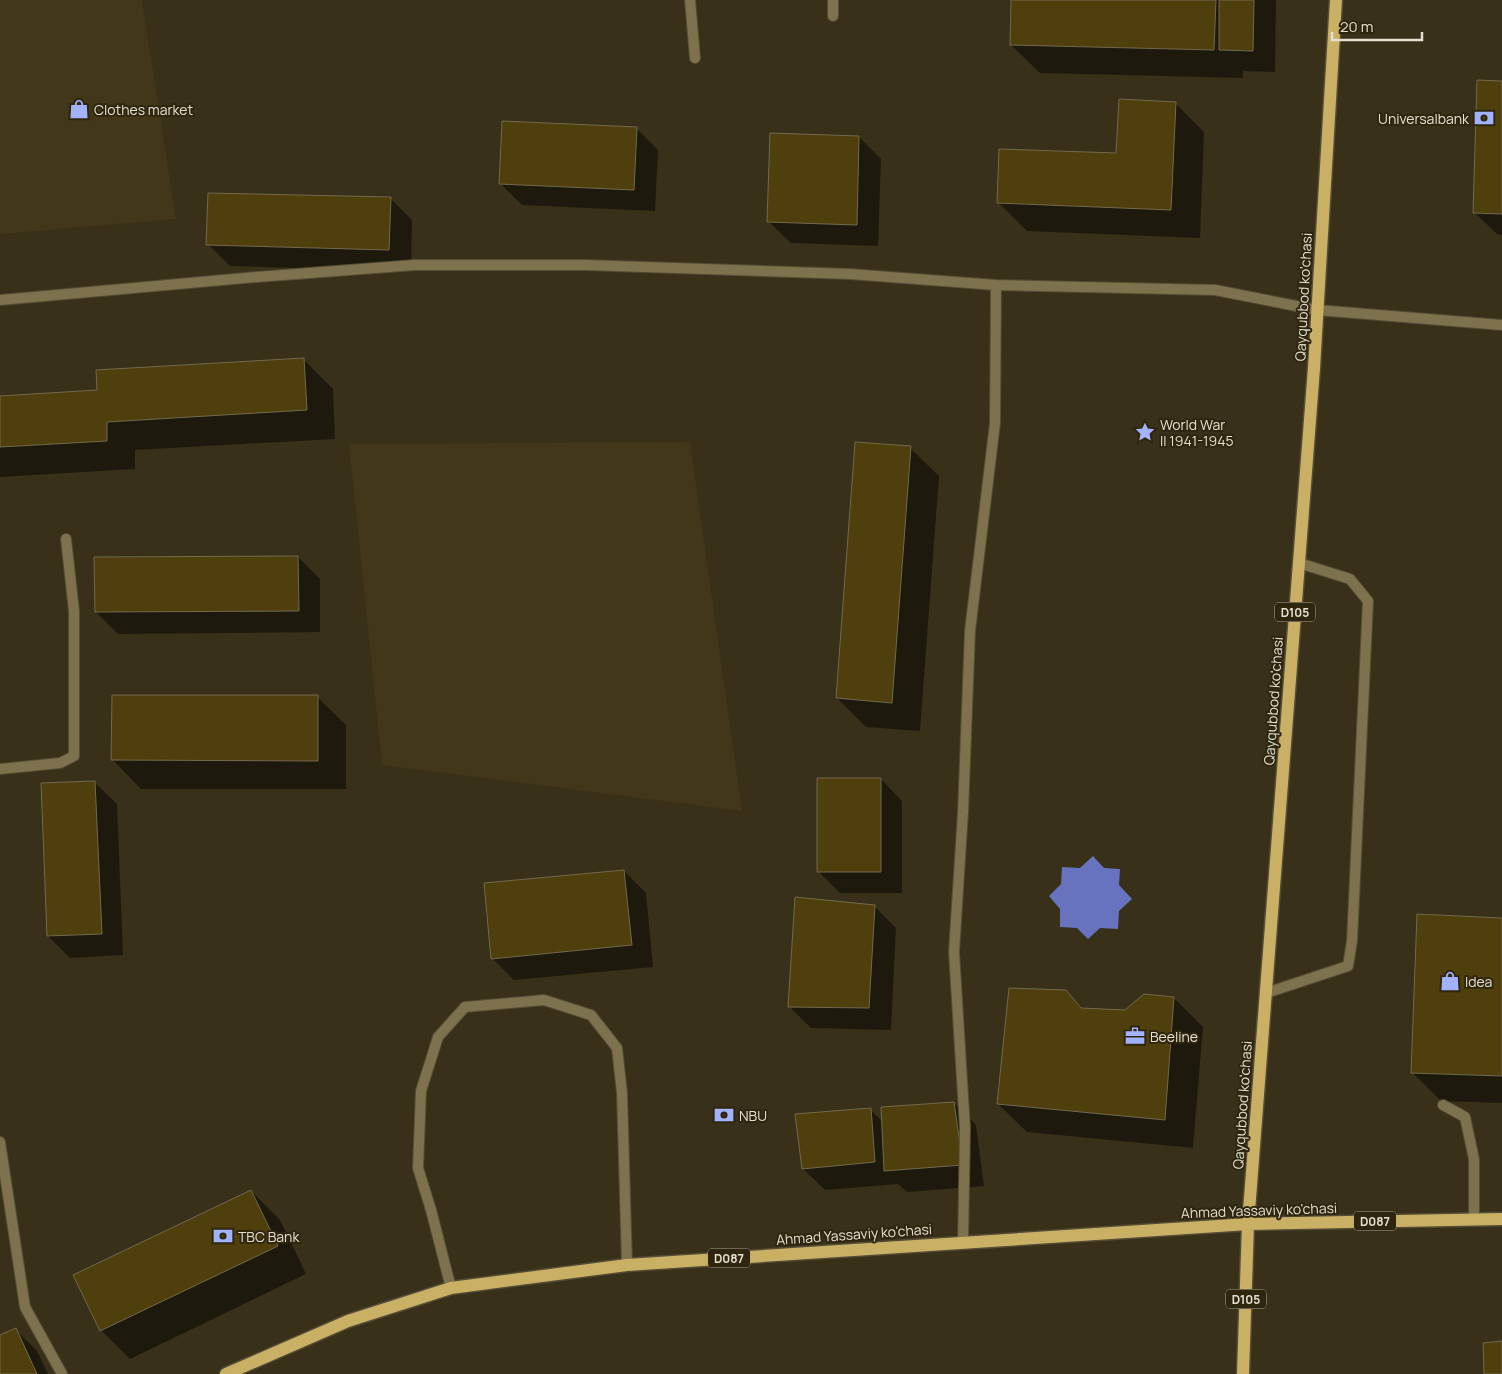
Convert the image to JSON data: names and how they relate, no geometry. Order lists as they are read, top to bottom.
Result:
{
  "streets": {
    "main road": [
      "Qayqubbod ko'chasi",
      "D105",
      "Ahmad Yassaviy ko'chasi",
      "D087"
    ]
  },
  "crossings": [
    ["Qayqubbod ko'chasi", "Ahmad Yassaviy ko'chasi"]
  ],
  "places": {
    "shop": ["Clothes market", "Idea"],
    "bank": ["Universalbank", "NBU", "TBC Bank"],
    "place": ["World War II 1941-1945"],
    "office": ["Beeline"]
  },
  "scale_bar": "20 m"
}
